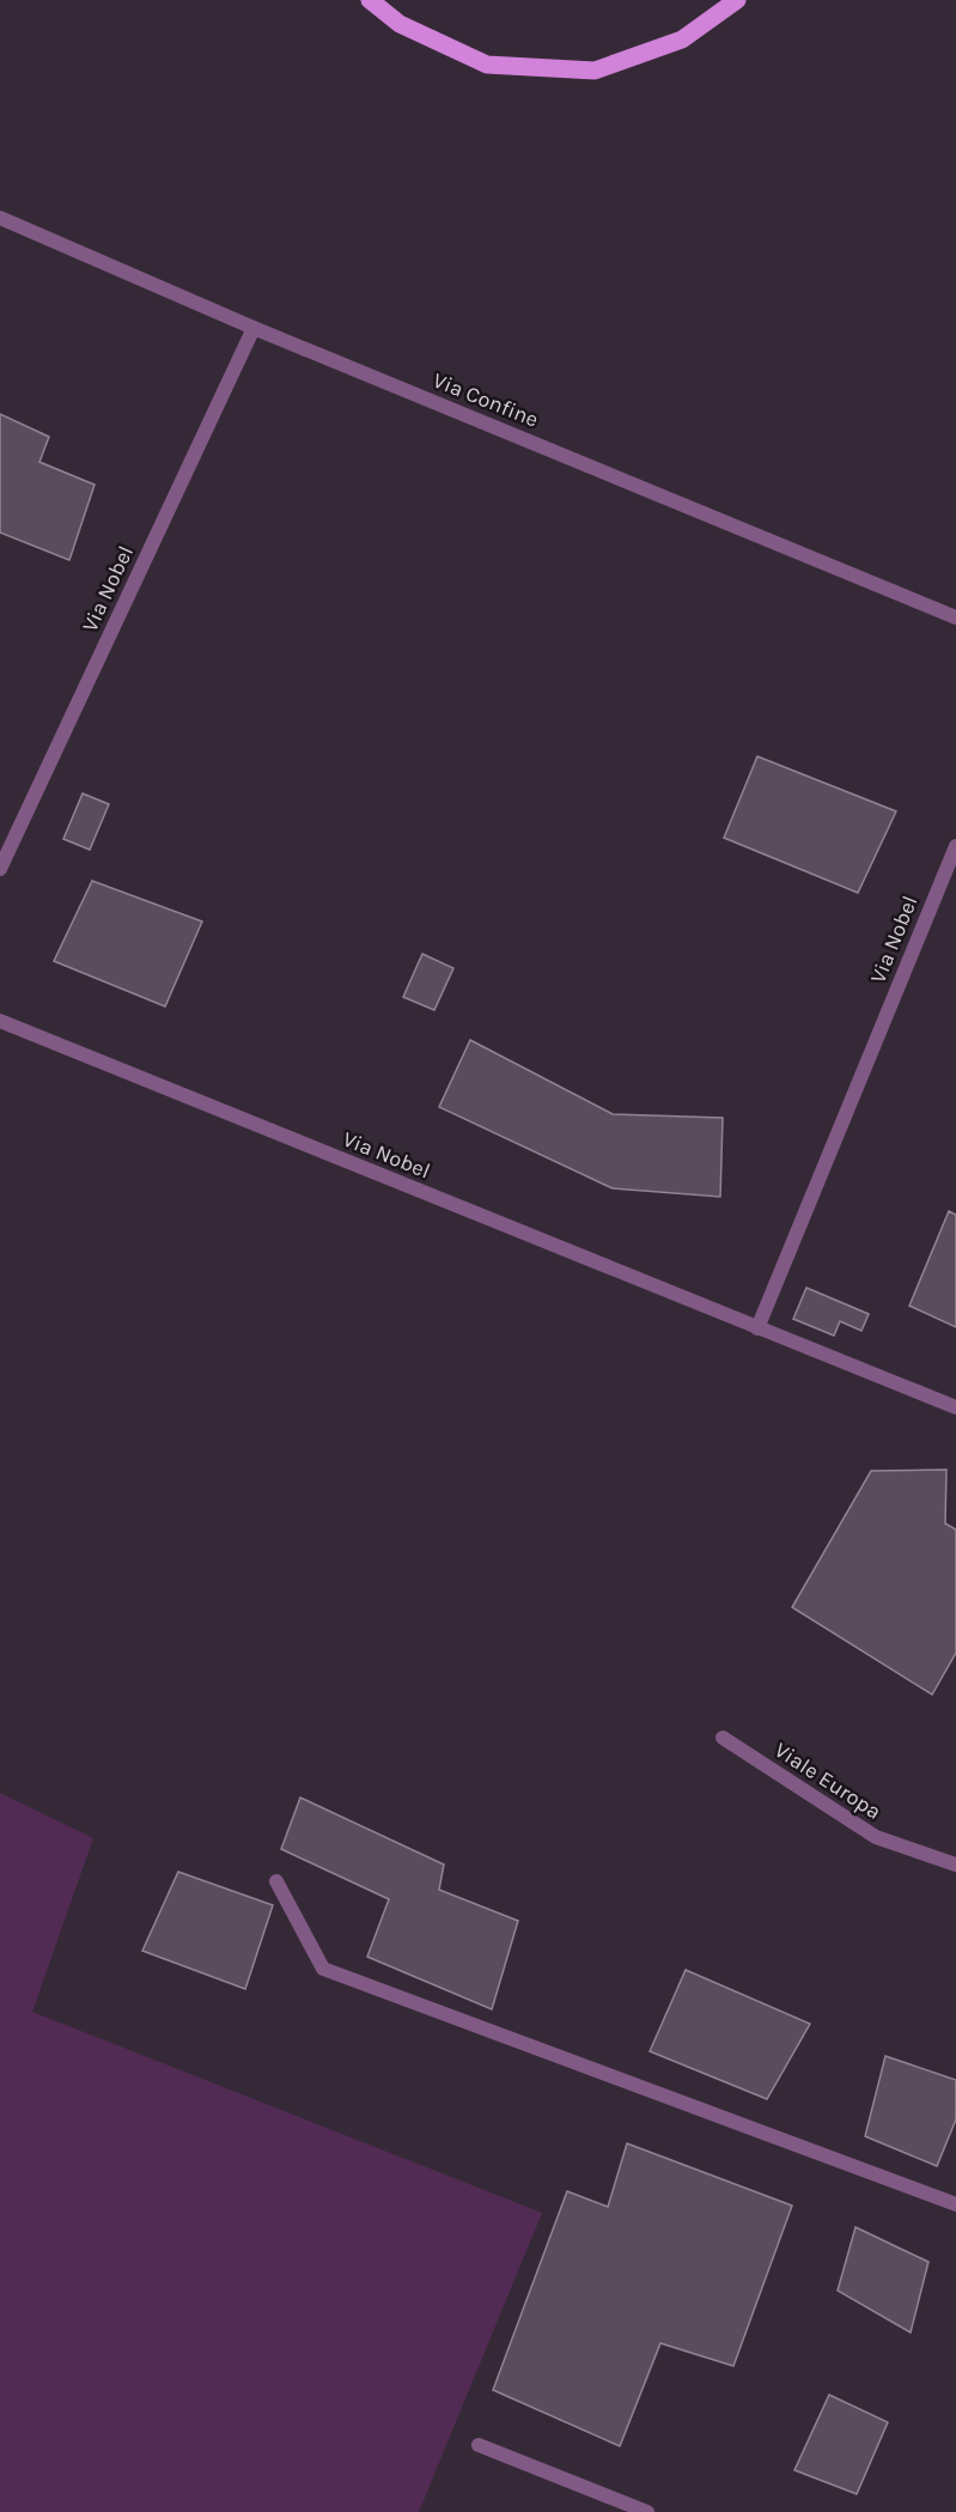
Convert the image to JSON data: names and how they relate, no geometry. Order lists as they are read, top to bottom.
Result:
{
  "streets": {
    "street": ["Via Confine", "Via Nobel", "Viale Europa"]
  },
  "crossings": [
    ["Via Confine", "Via Nobel"]
  ]
}
